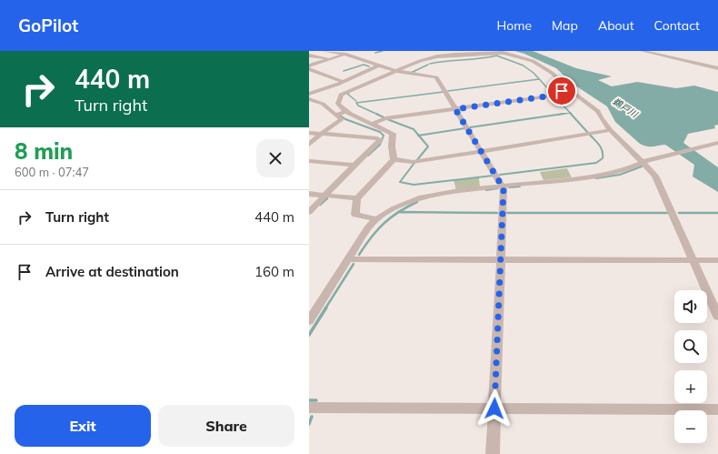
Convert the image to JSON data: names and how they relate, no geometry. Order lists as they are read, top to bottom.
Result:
{
  "water": ["鵜戸川"],
  "page": {
    "header": "GoPilot",
    "nav": [
      "Home",
      "Map",
      "About",
      "Contact"
    ],
    "turn": ["440 m", "Turn right"],
    "heading": ["8 min", "600 m · 07:47"],
    "list": [
      {
        "name": "Turn right",
        "value": "440 m"
      },
      {
        "name": "Arrive at destination",
        "value": "160 m"
      }
    ],
    "map_buttons": ["+", "−"],
    "buttons": ["Exit", "Share"]
  }
}
